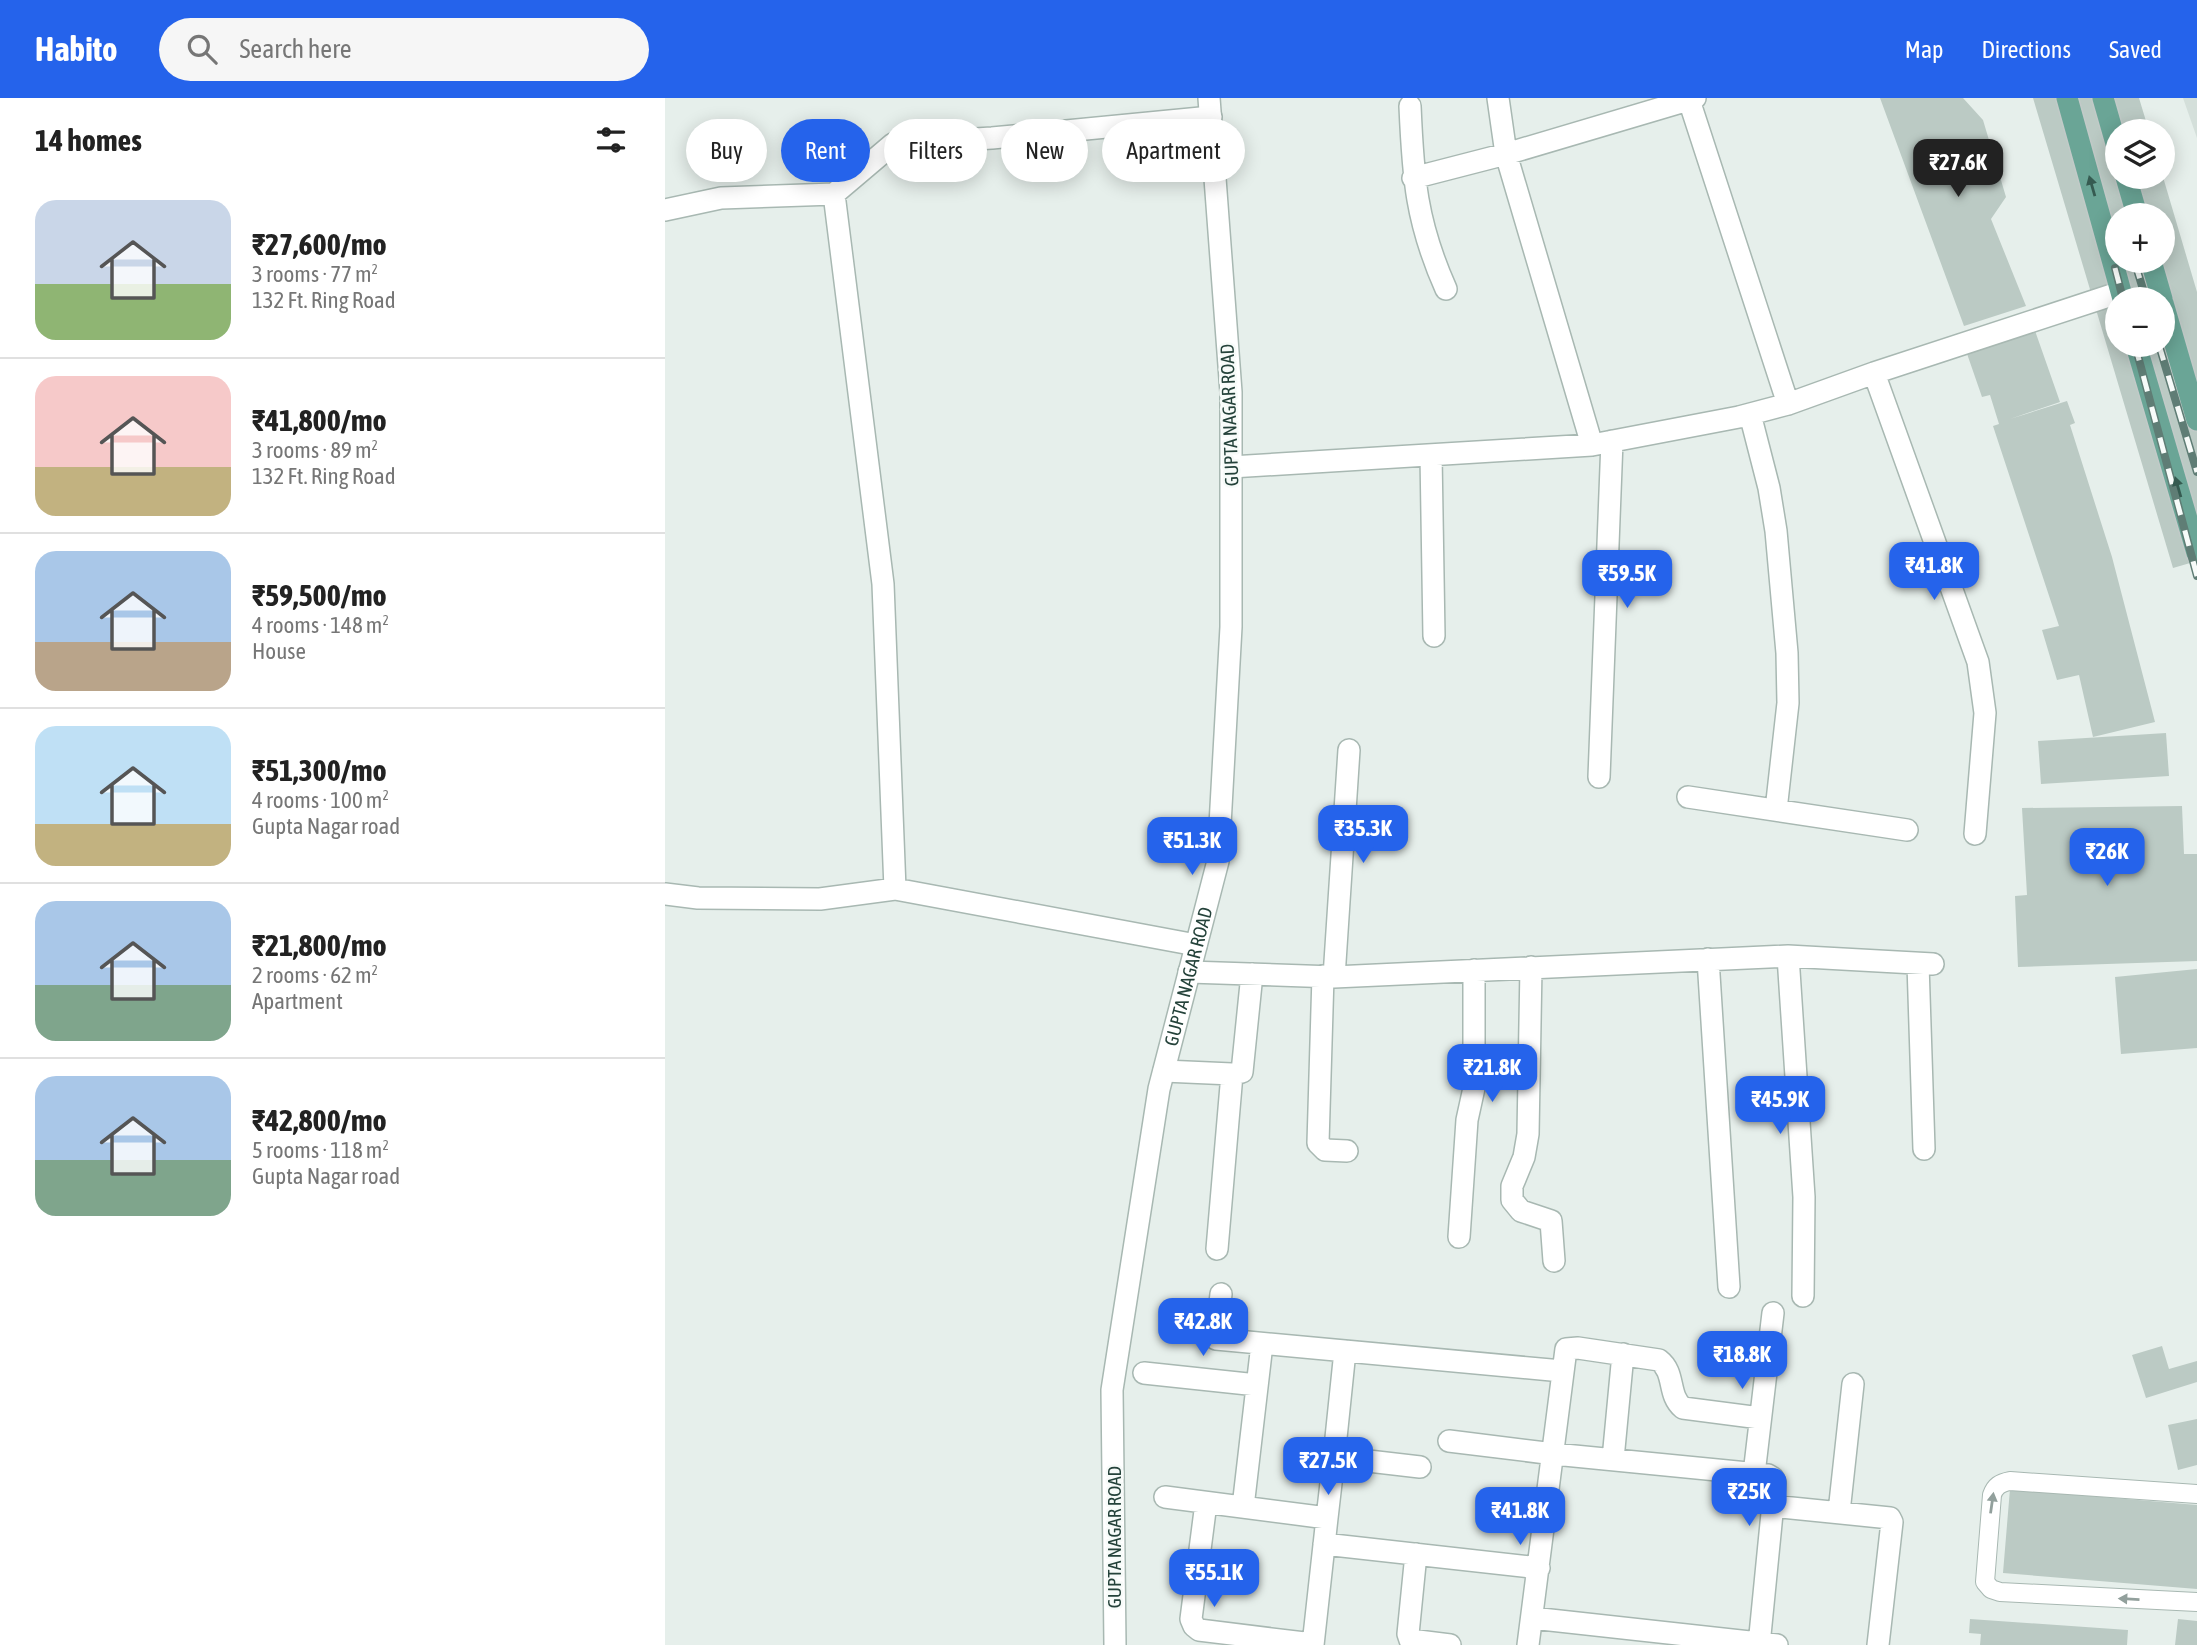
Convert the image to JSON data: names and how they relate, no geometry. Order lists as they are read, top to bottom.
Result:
{
  "streets": {
    "street": ["GUPTA NAGAR ROAD"]
  },
  "page": {
    "header": "Habito",
    "search": "Search here",
    "nav": ["Map", "Directions", "Saved"],
    "heading": "14 homes",
    "map_buttons": ["+", "−"],
    "chip": [
      "Buy",
      "Rent",
      "Filters",
      "New",
      "Apartment"
    ],
    "price": [
      "₹27.6K",
      "₹41.8K",
      "₹59.5K",
      "₹35.3K",
      "₹51.3K",
      "₹26K",
      "₹21.8K",
      "₹45.9K",
      "₹42.8K",
      "₹18.8K",
      "₹27.5K",
      "₹25K",
      "₹41.8K",
      "₹55.1K"
    ],
    "list": [
      {
        "name": "₹27,600/mo",
        "note": "3 rooms · 77 m² · 132 Ft. Ring Road"
      },
      {
        "name": "₹41,800/mo",
        "note": "3 rooms · 89 m² · 132 Ft. Ring Road"
      },
      {
        "name": "₹59,500/mo",
        "note": "4 rooms · 148 m² · House"
      },
      {
        "name": "₹51,300/mo",
        "note": "4 rooms · 100 m² · Gupta Nagar road"
      },
      {
        "name": "₹21,800/mo",
        "note": "2 rooms · 62 m² · Apartment"
      },
      {
        "name": "₹42,800/mo",
        "note": "5 rooms · 118 m² · Gupta Nagar road"
      }
    ]
  }
}
